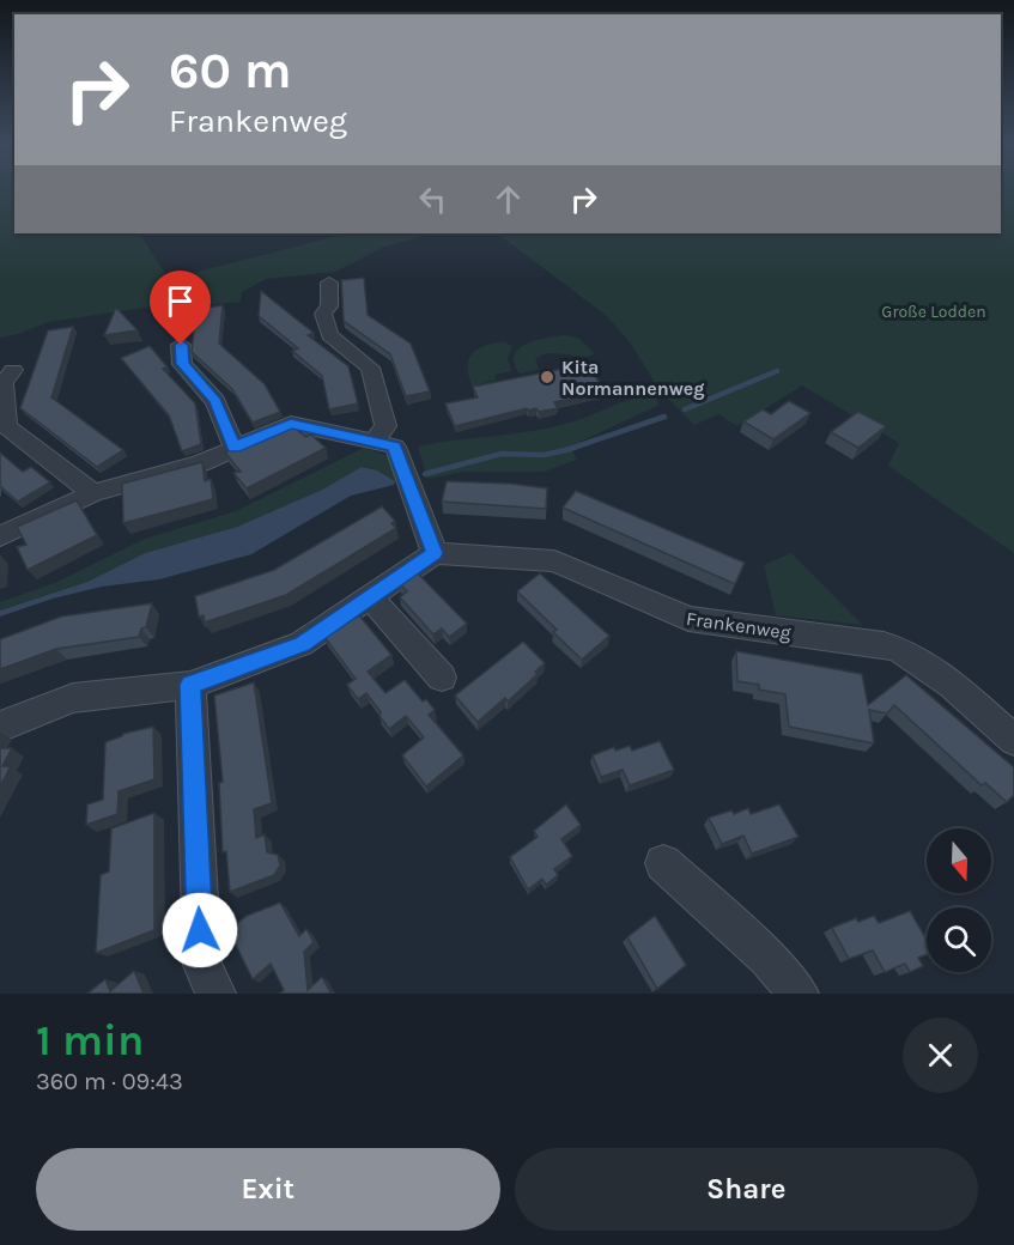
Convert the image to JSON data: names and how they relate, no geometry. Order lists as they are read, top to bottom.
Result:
{
  "streets": {
    "street": ["Frankenweg"]
  },
  "parks": ["Große Lodden"],
  "places": ["Kita Normannenweg"],
  "north": "bottom",
  "page": {
    "turn": ["60 m", "Frankenweg"],
    "heading": ["1 min", "360 m · 09:43"],
    "buttons": ["Exit", "Share"]
  }
}
